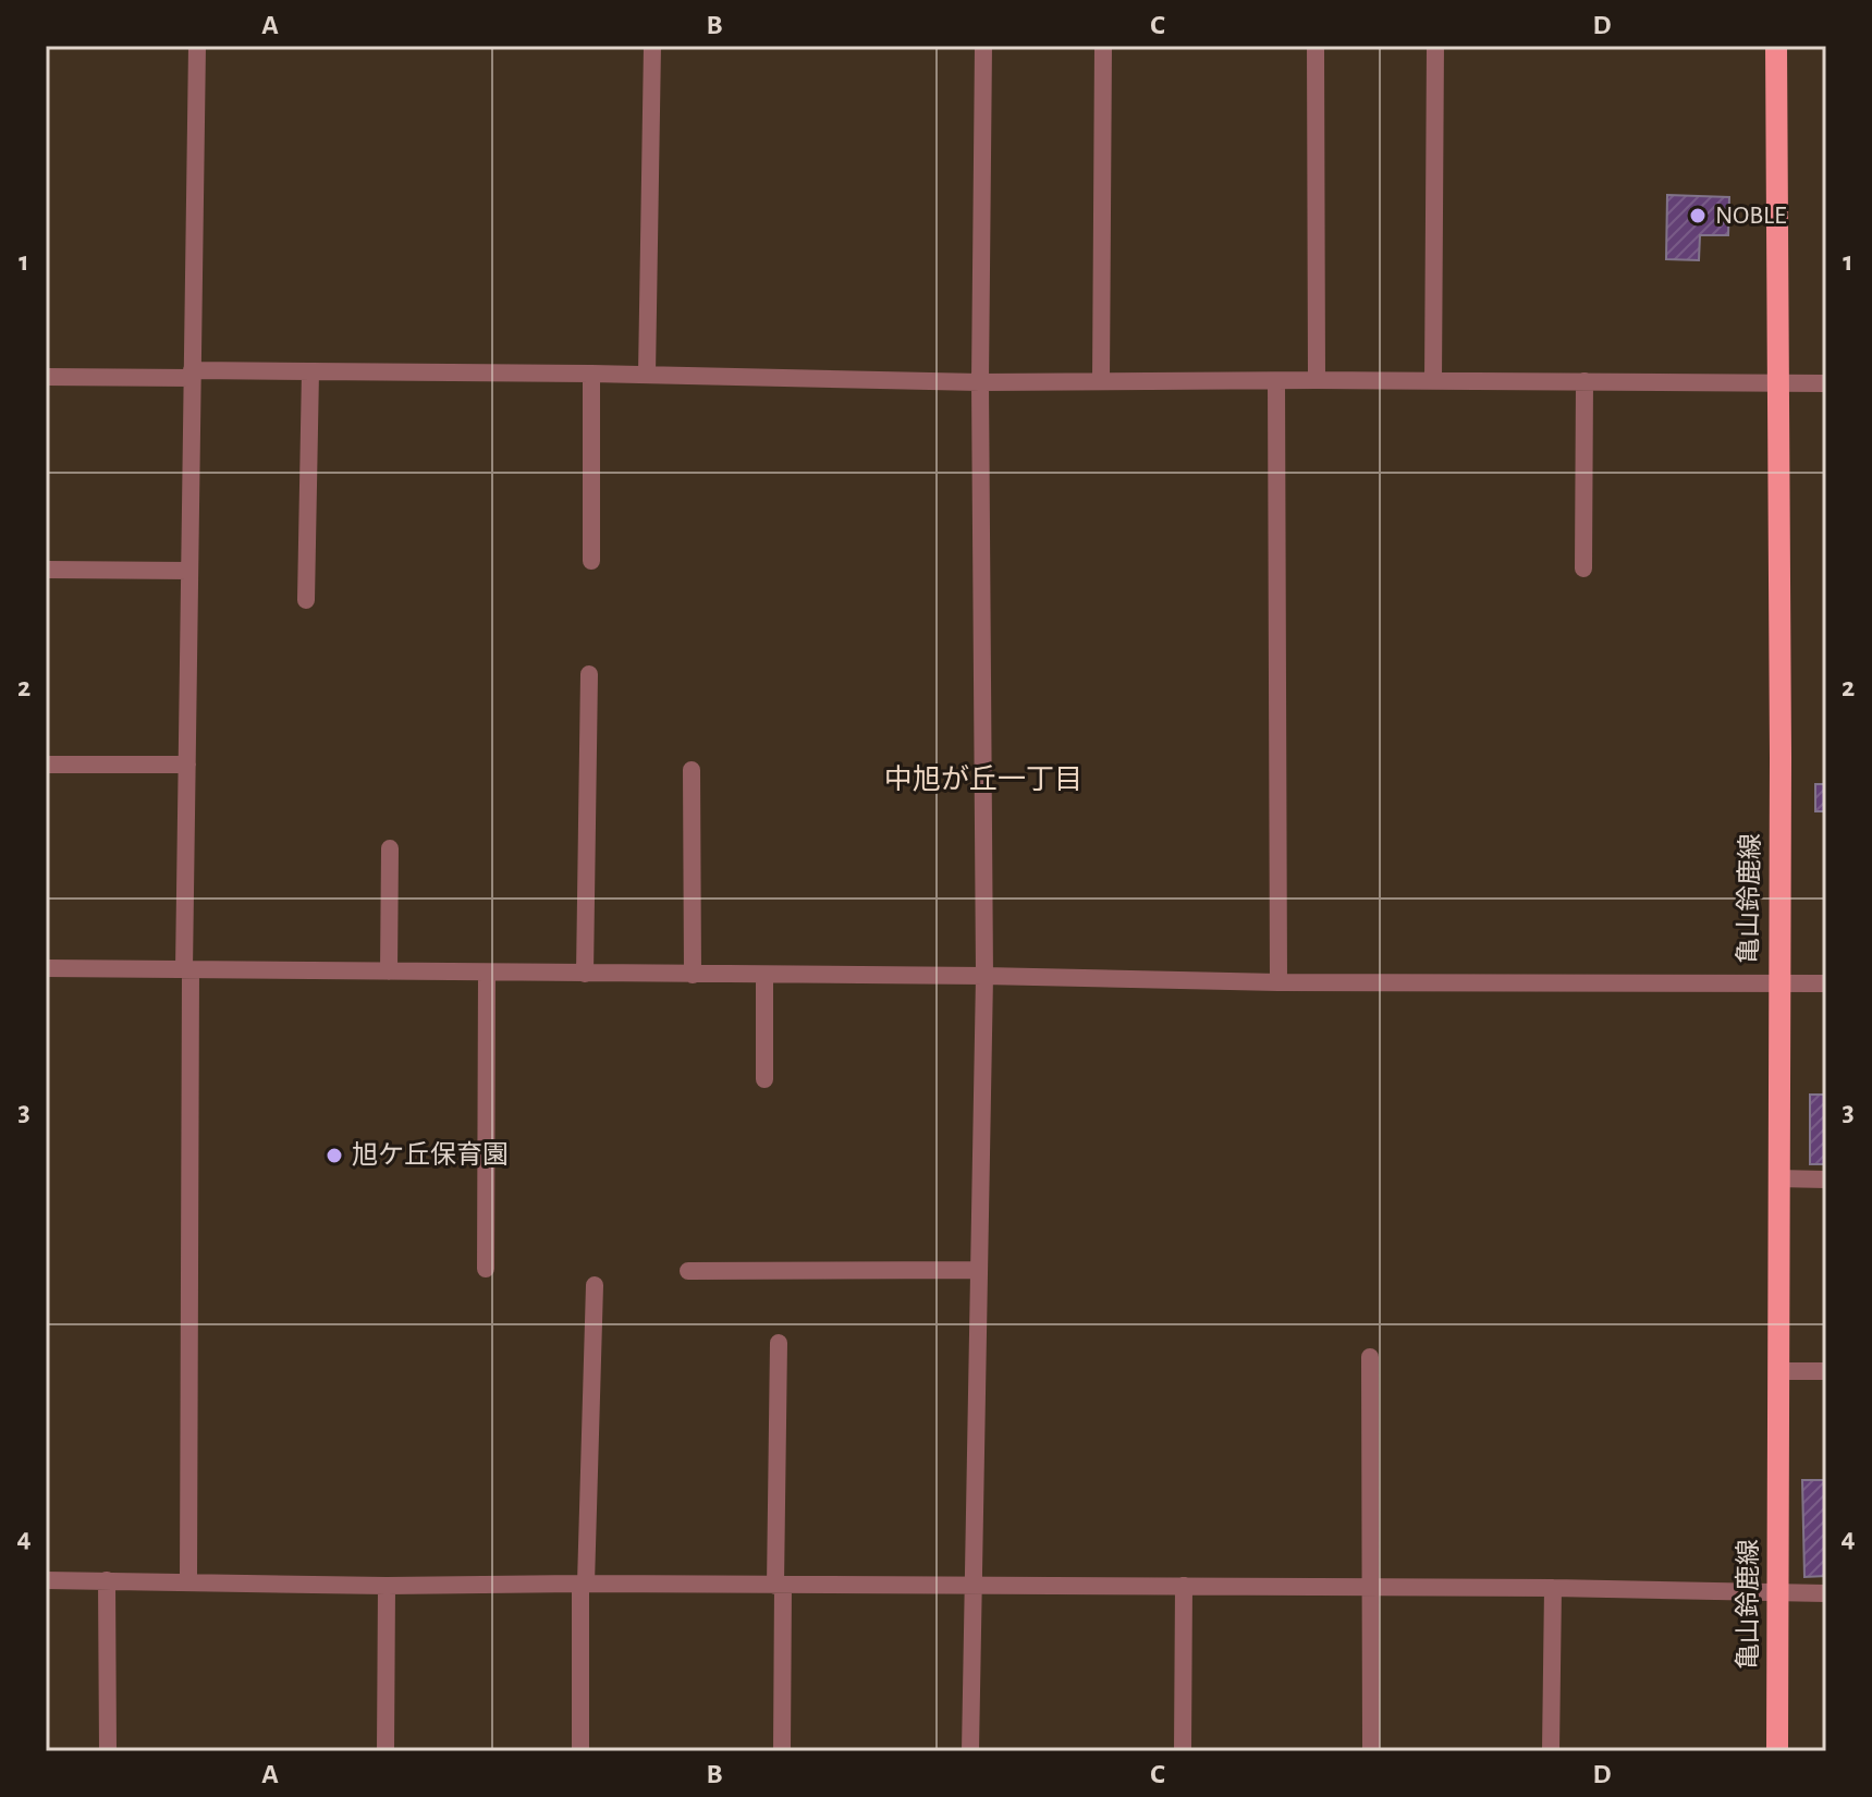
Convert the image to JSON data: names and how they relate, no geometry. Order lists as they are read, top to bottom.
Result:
{
  "streets": {
    "main road": ["亀山鈴鹿線"]
  },
  "districts": ["中旭が丘一丁目"],
  "places": ["NOBLE", "旭ケ丘保育園"],
  "grid": {
    "columns": [
      "A",
      "B",
      "C",
      "D"
    ],
    "rows": [
      "1",
      "2",
      "3",
      "4"
    ]
  }
}
